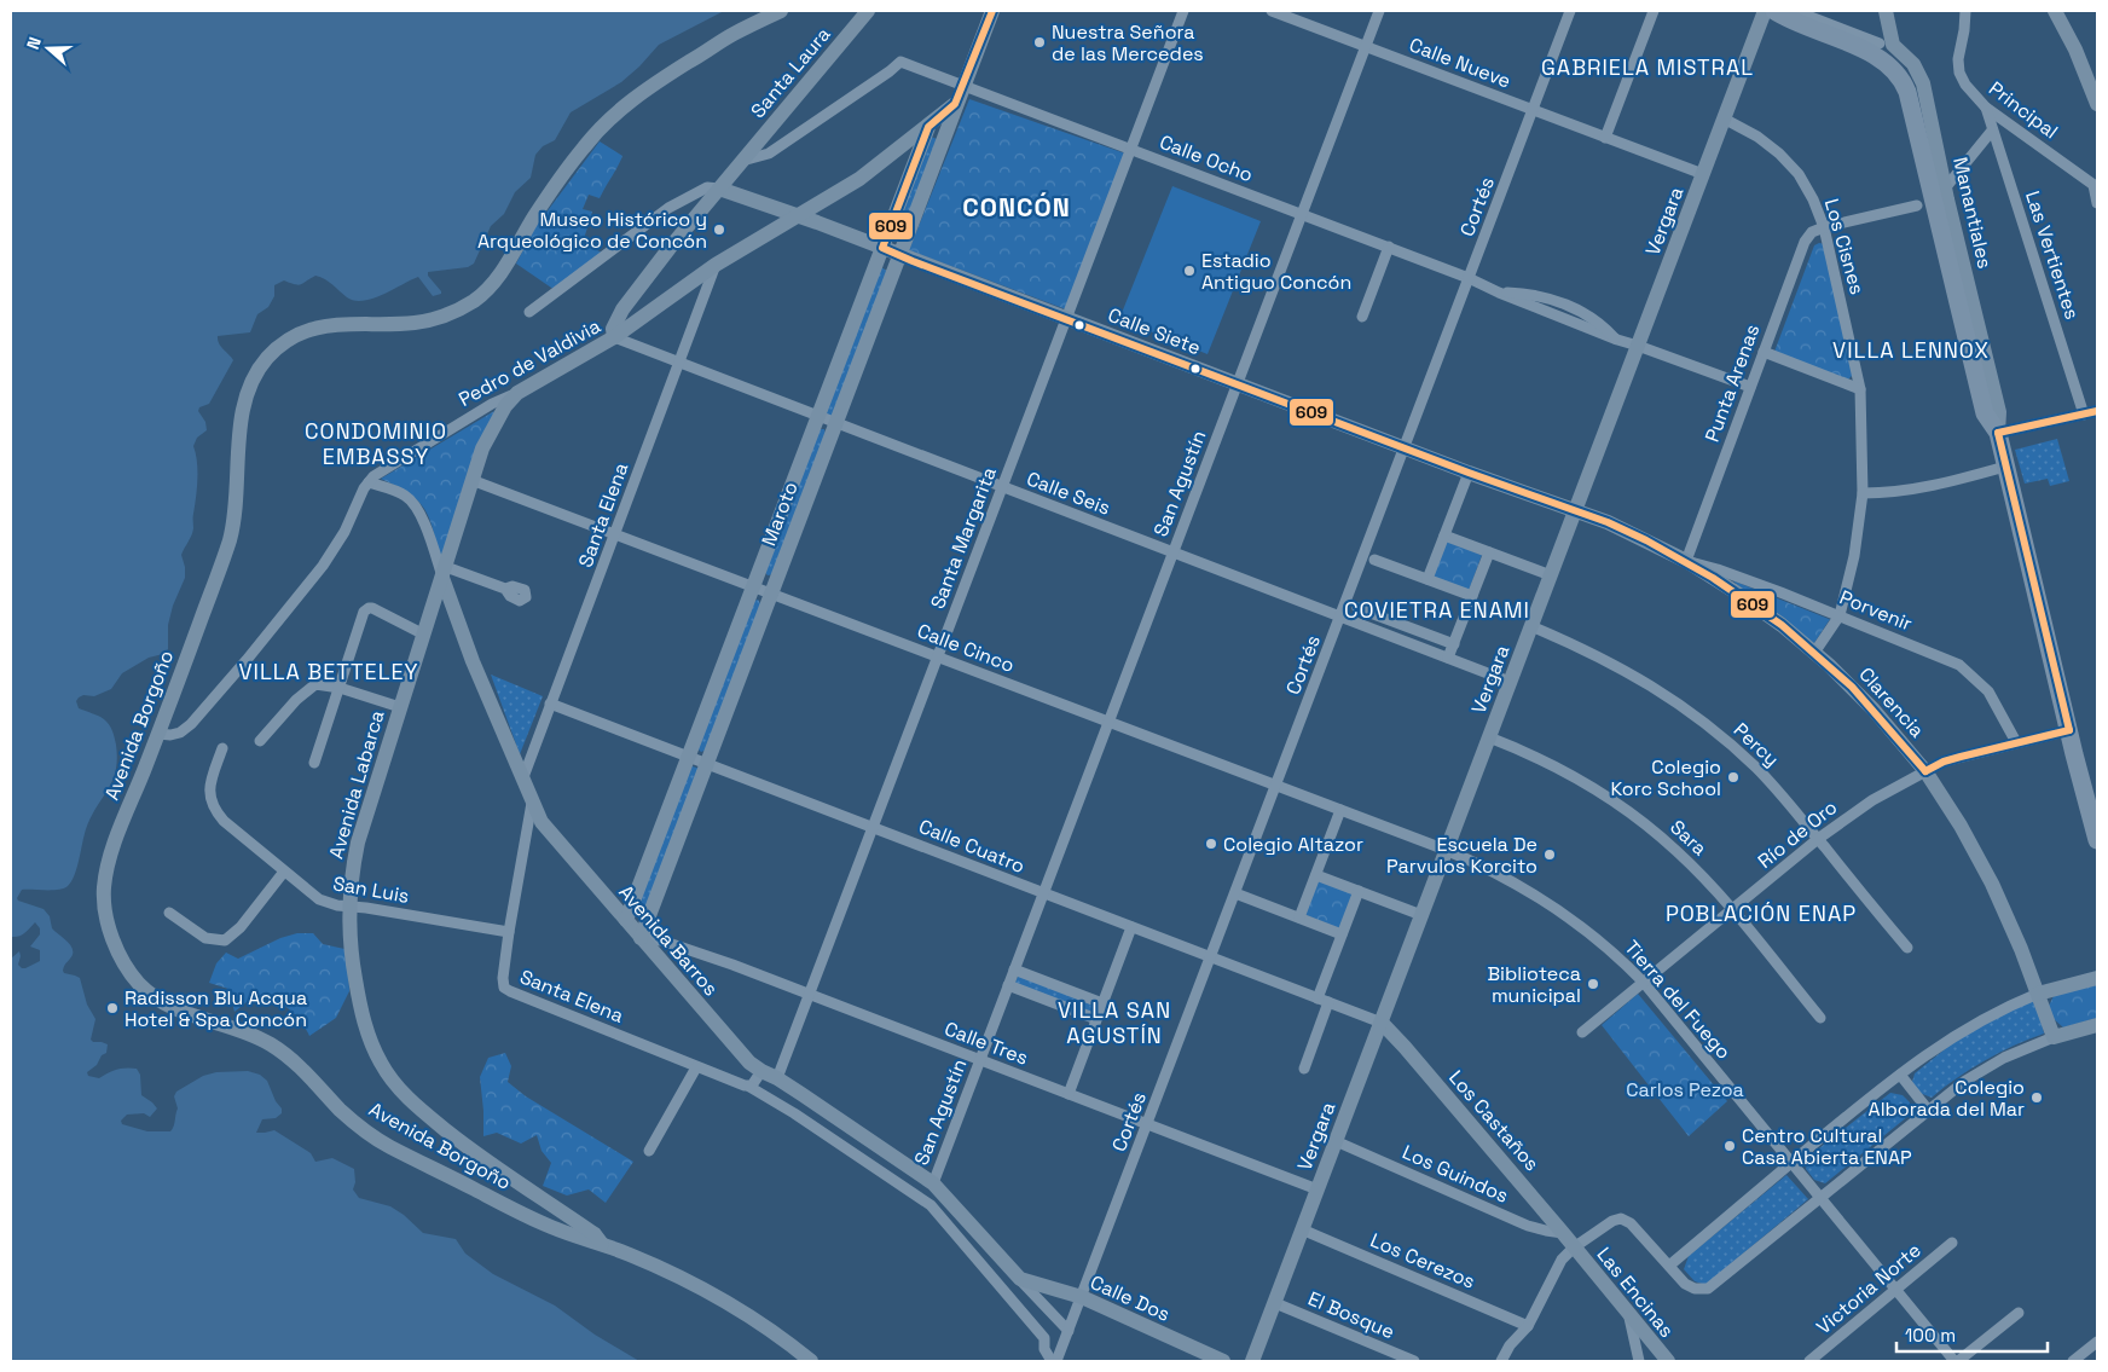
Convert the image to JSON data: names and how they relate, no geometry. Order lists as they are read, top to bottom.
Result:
{
  "streets": {
    "main road": ["Manantiales"],
    "street": [
      "Calle Nueve",
      "Santa Laura",
      "Principal",
      "Calle Ocho",
      "Cortés",
      "Vergara",
      "Los Cisnes",
      "Las Vertientes",
      "Calle Siete",
      "Pedro de Valdivia",
      "Punta Arenas",
      "San Agustín",
      "Calle Seis",
      "Maroto",
      "Santa Elena",
      "Santa Margarita",
      "Porvenir",
      "Calle Cinco",
      "Clarencia",
      "Avenida Borgoño",
      "Percy",
      "Avenida Labarca",
      "Río de Oro",
      "Sara",
      "Calle Cuatro",
      "San Luis",
      "Avenida Barros",
      "Tierra del Fuego",
      "Calle Tres",
      "Los Castaños",
      "Los Guindos",
      "Los Cerezos",
      "Victoria Norte",
      "Las Encinas",
      "Calle Dos",
      "El Bosque"
    ]
  },
  "crossings": [
    ["Calle Nueve", "Cortés"],
    ["Calle Nueve", "Vergara"],
    ["Calle Nueve", "San Agustín"],
    ["Santa Laura", "Calle Ocho"],
    ["Santa Laura", "Calle Siete"],
    ["Santa Laura", "Pedro de Valdivia"],
    ["Santa Laura", "Calle Seis"],
    ["Principal", "Las Vertientes"],
    ["Calle Ocho", "Cortés"],
    ["Calle Ocho", "Vergara"],
    ["Calle Ocho", "Punta Arenas"],
    ["Calle Ocho", "San Agustín"],
    ["Calle Ocho", "Maroto"],
    ["Calle Ocho", "Santa Margarita"],
    ["Cortés", "Calle Siete"],
    ["Cortés", "Calle Seis"],
    ["Cortés", "Calle Cinco"],
    ["Cortés", "Calle Cuatro"],
    ["Cortés", "Avenida Barros"],
    ["Cortés", "Calle Tres"],
    ["Cortés", "Calle Dos"],
    ["Manantiales", "Vergara"],
    ["Manantiales", "Río de Oro"],
    ["Vergara", "Los Cisnes"],
    ["Vergara", "Calle Siete"],
    ["Vergara", "Calle Seis"],
    ["Vergara", "Calle Cinco"],
    ["Vergara", "Clarencia"],
    ["Vergara", "Percy"],
    ["Vergara", "Sara"],
    ["Vergara", "Calle Cuatro"],
    ["Vergara", "Tierra del Fuego"],
    ["Vergara", "Calle Tres"],
    ["Vergara", "Los Castaños"],
    ["Vergara", "Los Guindos"],
    ["Vergara", "Los Cerezos"],
    ["Vergara", "El Bosque"],
    ["Los Cisnes", "Punta Arenas"],
    ["Los Cisnes", "Porvenir"],
    ["Los Cisnes", "Clarencia"],
    ["Calle Siete", "Pedro de Valdivia"],
    ["Calle Siete", "San Agustín"],
    ["Calle Siete", "Maroto"],
    ["Calle Siete", "Santa Margarita"],
    ["Calle Siete", "Clarencia"],
    ["Pedro de Valdivia", "Calle Seis"],
    ["Pedro de Valdivia", "Maroto"],
    ["Pedro de Valdivia", "Santa Elena"],
    ["Pedro de Valdivia", "Avenida Borgoño"],
    ["Pedro de Valdivia", "Avenida Labarca"],
    ["Pedro de Valdivia", "Avenida Barros"],
    ["Punta Arenas", "Porvenir"],
    ["Punta Arenas", "Clarencia"],
    ["San Agustín", "Calle Seis"],
    ["San Agustín", "Calle Cinco"],
    ["San Agustín", "Calle Cuatro"],
    ["San Agustín", "Avenida Barros"],
    ["San Agustín", "Calle Tres"],
    ["Calle Seis", "Maroto"],
    ["Calle Seis", "Santa Elena"],
    ["Calle Seis", "Santa Margarita"],
    ["Maroto", "Calle Cinco"],
    ["Maroto", "Calle Cuatro"],
    ["Maroto", "Avenida Barros"],
    ["Maroto", "Calle Tres"],
    ["Santa Elena", "Calle Cinco"],
    ["Santa Elena", "Calle Cuatro"],
    ["Santa Elena", "San Luis"],
    ["Santa Elena", "Avenida Barros"],
    ["Santa Margarita", "Calle Cinco"],
    ["Santa Margarita", "Calle Cuatro"],
    ["Santa Margarita", "Avenida Barros"],
    ["Santa Margarita", "Calle Tres"],
    ["Porvenir", "Clarencia"],
    ["Porvenir", "Río de Oro"],
    ["Calle Cinco", "Avenida Labarca"],
    ["Calle Cinco", "Tierra del Fuego"],
    ["Clarencia", "Río de Oro"],
    ["Avenida Borgoño", "Avenida Labarca"],
    ["Percy", "Río de Oro"],
    ["Avenida Labarca", "San Luis"],
    ["Avenida Labarca", "Avenida Barros"],
    ["Río de Oro", "Sara"],
    ["Río de Oro", "Tierra del Fuego"],
    ["Calle Cuatro", "Los Castaños"],
    ["Avenida Barros", "Calle Tres"],
    ["Avenida Barros", "Calle Dos"],
    ["Tierra del Fuego", "Victoria Norte"],
    ["Los Castaños", "Los Guindos"],
    ["Los Castaños", "Las Encinas"]
  ],
  "districts": [
    "GABRIELA MISTRAL",
    "CONCÓN",
    "VILLA LENNOX",
    "CONDOMINIO EMBASSY",
    "COVIETRA ENAMI",
    "VILLA BETTELEY",
    "POBLACIÓN ENAP",
    "VILLA SAN AGUSTÍN"
  ],
  "parks": ["Carlos Pezoa"],
  "places": [
    "Nuestra Señora de las Mercedes",
    "Museo Histórico y Arqueológico de Concón",
    "Estadio Antiguo Concón",
    "Colegio Korc School",
    "Colegio Altazor",
    "Escuela De Parvulos Korcito",
    "Biblioteca municipal",
    "Radisson Blu Acqua Hotel & Spa Concón",
    "Colegio Alborada del Mar",
    "Centro Cultural Casa Abierta ENAP"
  ],
  "lines": ["transit line 609"],
  "scale_bar": "100 m",
  "north": "left"
}
